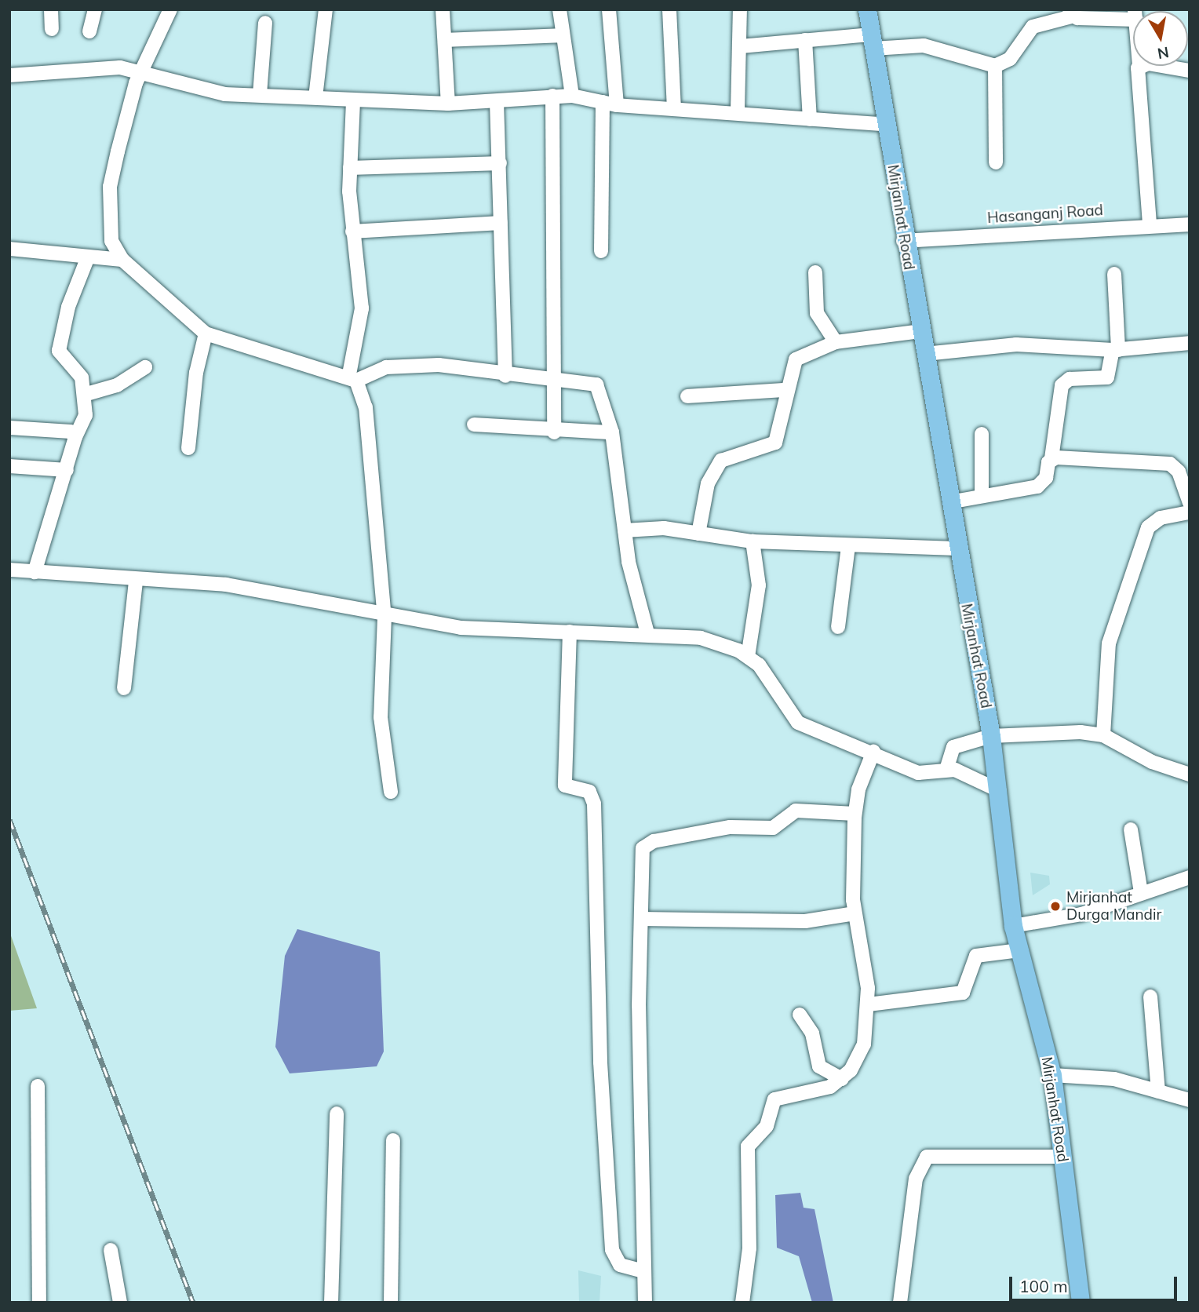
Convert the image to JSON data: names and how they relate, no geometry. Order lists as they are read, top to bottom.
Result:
{
  "streets": {
    "main road": ["Mirjanhat Road"],
    "street": ["Hasanganj Road"]
  },
  "crossings": [
    ["Hasanganj Road", "Mirjanhat Road"]
  ],
  "places": ["Mirjanhat Durga Mandir"],
  "scale_bar": "100 m",
  "north": "bottom"
}
